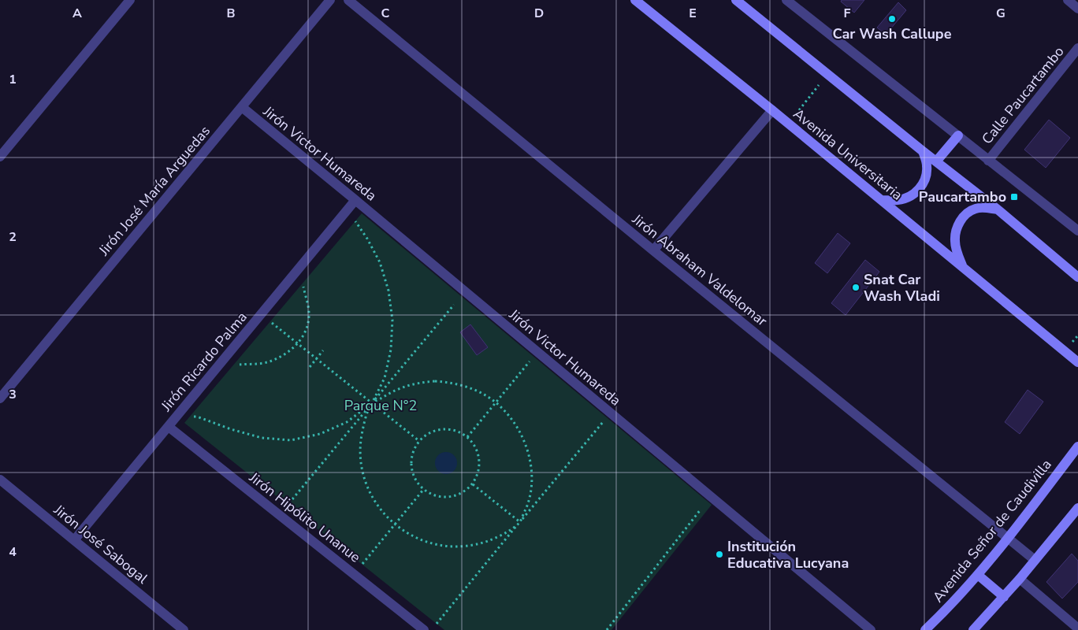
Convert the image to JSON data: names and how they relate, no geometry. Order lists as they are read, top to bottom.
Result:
{
  "streets": {
    "main road": ["Avenida Universitaria", "Avenida Señor de Caudivilla"],
    "street": [
      "Calle Paucartambo",
      "Jirón Victor Humareda",
      "Jirón José María Arguedas",
      "Jirón Abraham Valdelomar",
      "Jirón Ricardo Palma",
      "Jirón Hipólito Unanue",
      "Jirón José Sabogal"
    ]
  },
  "crossings": [
    ["Jirón Victor Humareda", "Jirón José María Arguedas"],
    ["Jirón Victor Humareda", "Jirón Ricardo Palma"],
    ["Jirón Abraham Valdelomar", "Avenida Señor de Caudivilla"],
    ["Jirón Ricardo Palma", "Jirón Hipólito Unanue"],
    ["Jirón Ricardo Palma", "Jirón José Sabogal"]
  ],
  "parks": ["Parque N°2"],
  "places": {
    "other": ["Car Wash Callupe", "Snat Car Wash Vladi", "Institución Educativa Lucyana"],
    "transit": ["Paucartambo"]
  },
  "grid": {
    "columns": [
      "A",
      "B",
      "C",
      "D",
      "E",
      "F",
      "G"
    ],
    "rows": [
      "1",
      "2",
      "3",
      "4"
    ]
  }
}
